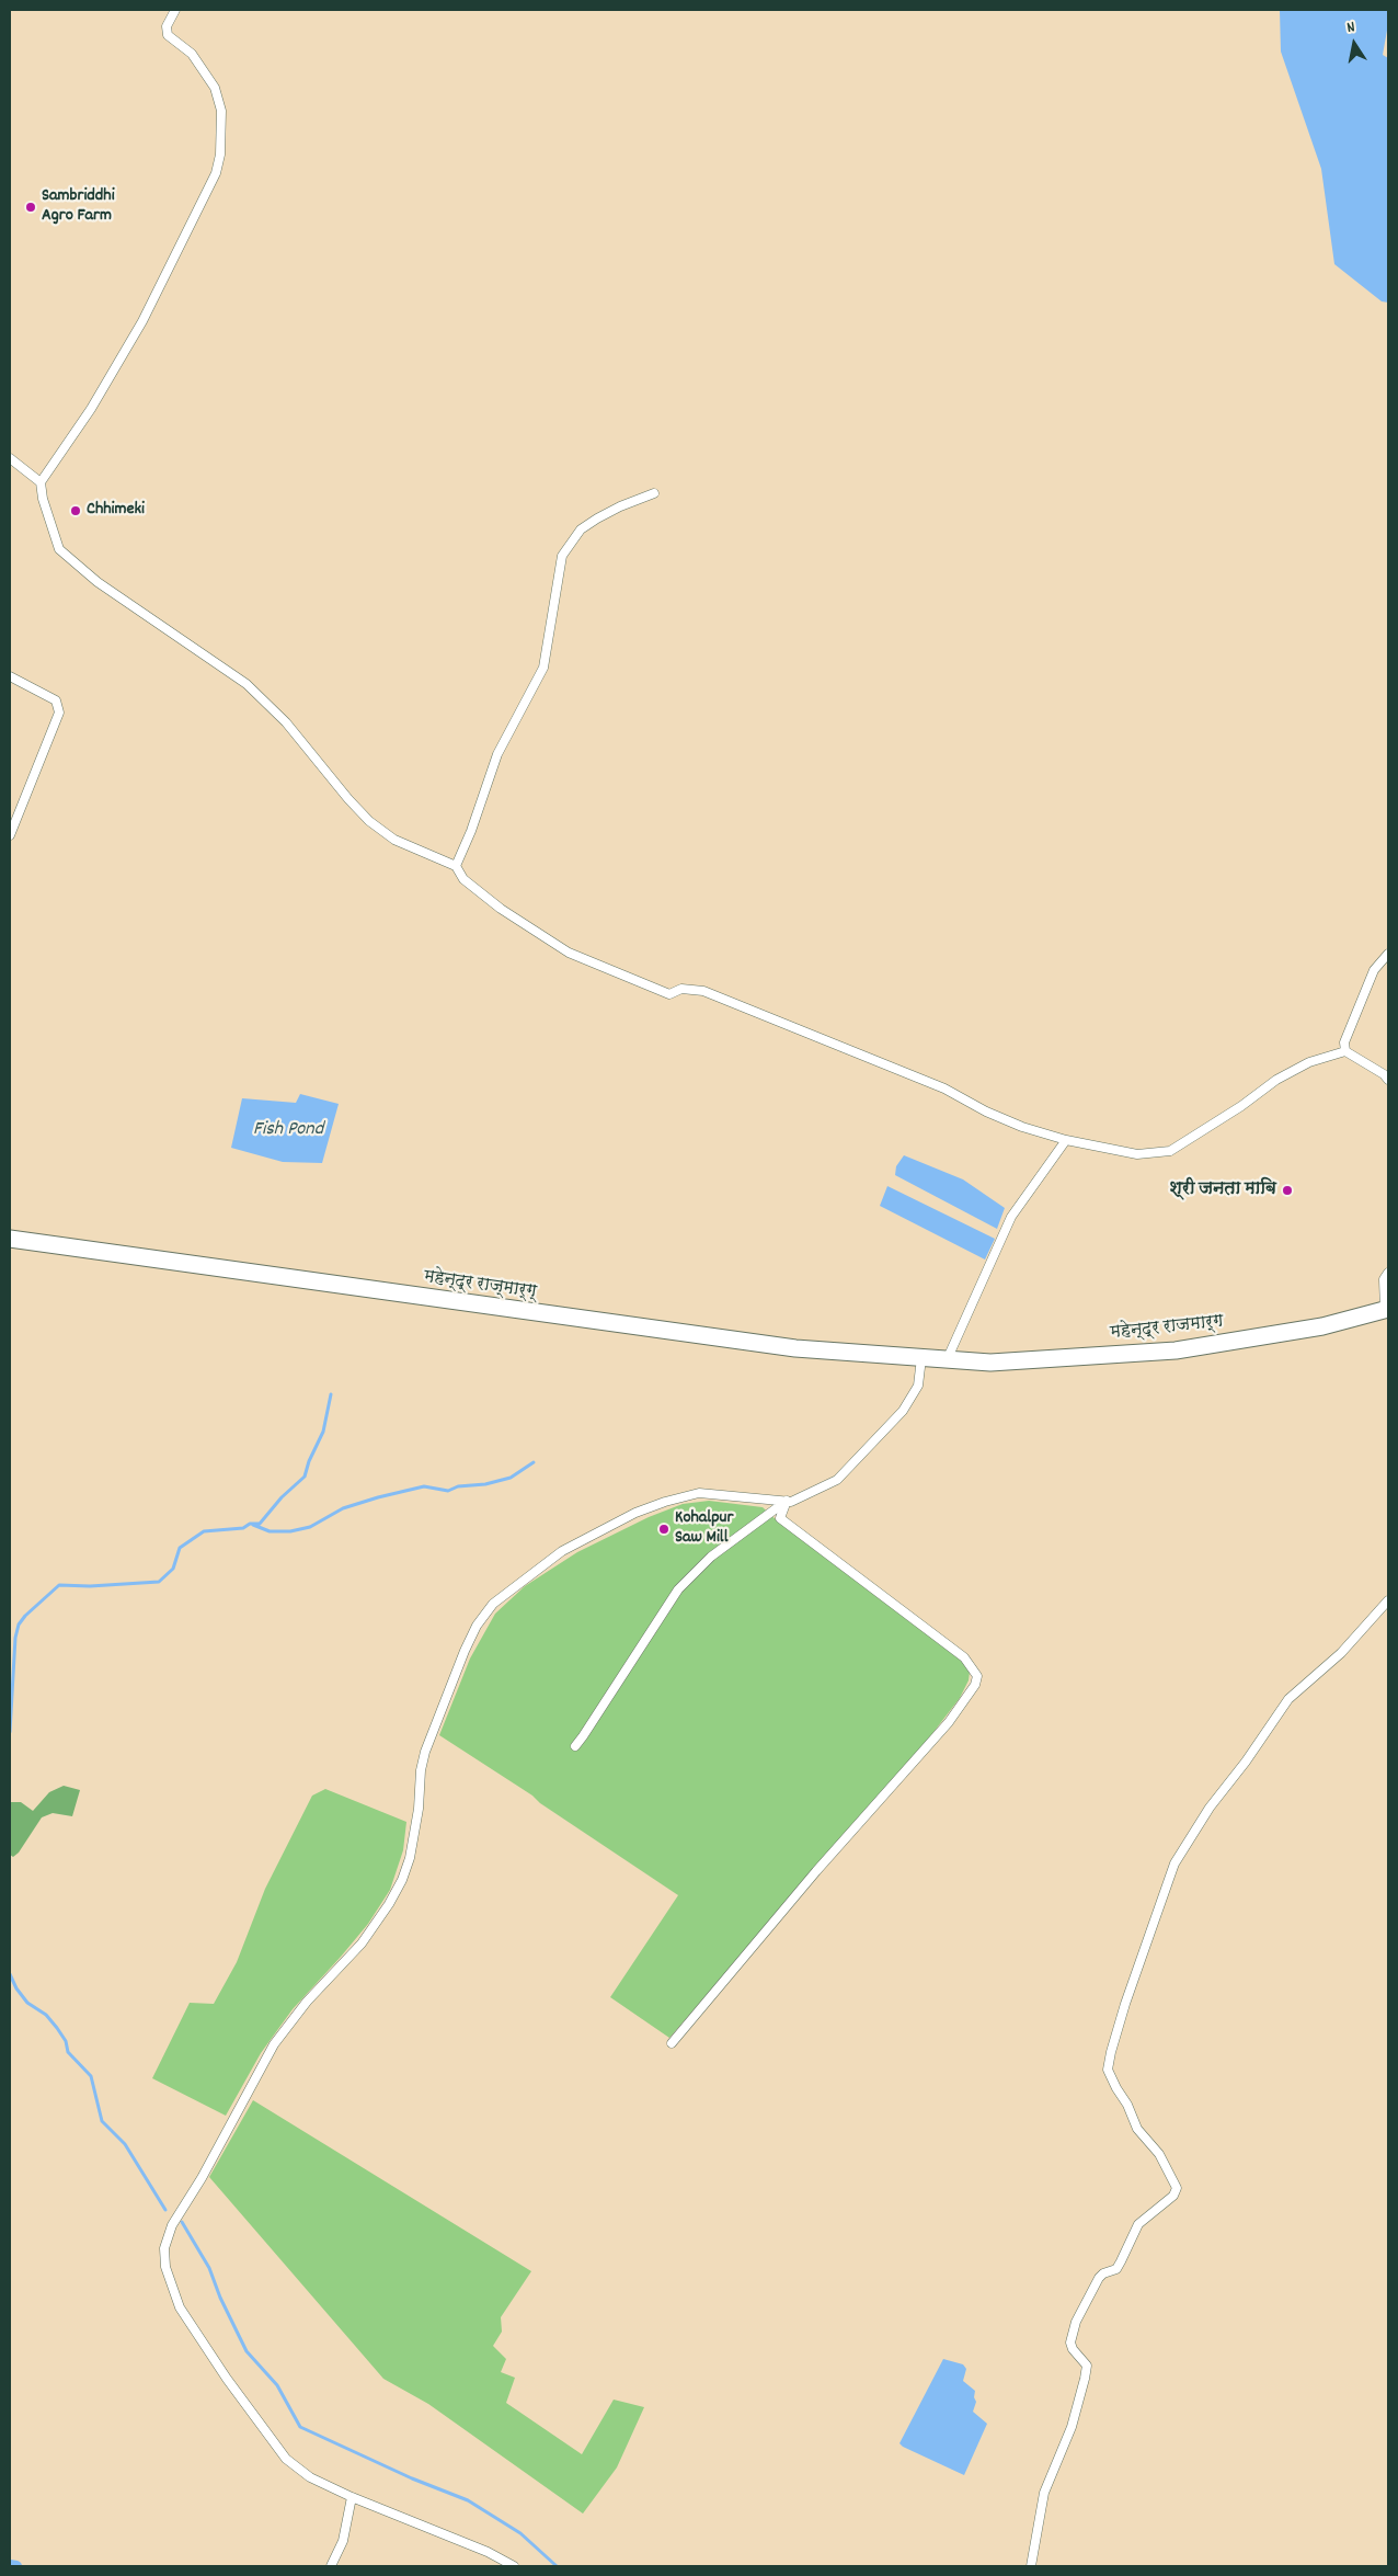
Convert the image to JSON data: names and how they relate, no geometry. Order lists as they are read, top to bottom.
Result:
{
  "streets": {
    "highway": ["महेन्द्र राज्मार्ग्", "महेन्द्र राजमार्ग"]
  },
  "crossings": [
    ["महेन्द्र राज्मार्ग्", "महेन्द्र राजमार्ग"]
  ],
  "water": ["Fish Pond"],
  "places": [
    "Sambriddhi Agro Farm",
    "Chhimeki",
    "श्री जनता माबि",
    "Kohalpur Saw Mill"
  ],
  "north": "top"
}
